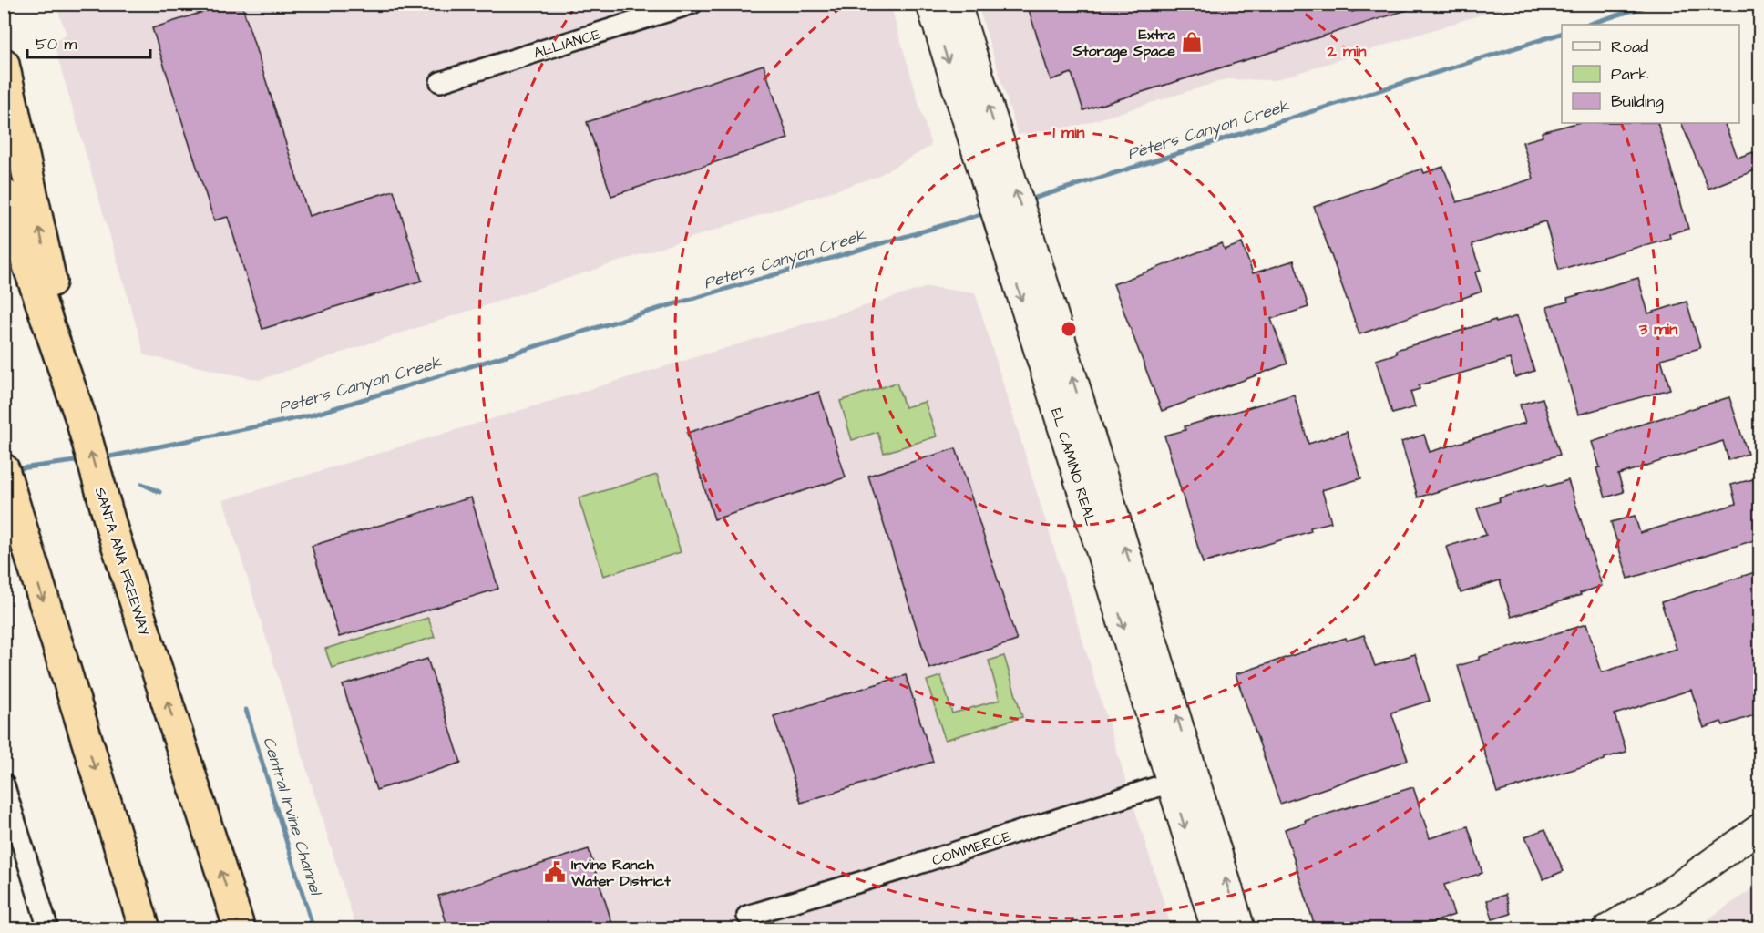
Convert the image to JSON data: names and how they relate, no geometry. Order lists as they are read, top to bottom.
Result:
{
  "streets": {
    "highway": ["SANTA ANA FREEWAY"],
    "main road": ["EL CAMINO REAL"],
    "street": ["ALLIANCE", "COMMERCE"]
  },
  "crossings": [
    ["EL CAMINO REAL", "COMMERCE"]
  ],
  "water": ["Peters Canyon Creek", "Central Irvine Channel"],
  "places": {
    "shop": ["Extra Storage Space"],
    "public building": ["Irvine Ranch Water District"]
  },
  "legend": ["Road", "Park", "Building"],
  "scale_bar": "50 m",
  "rings": ["2 min", "1 min", "3 min"]
}
